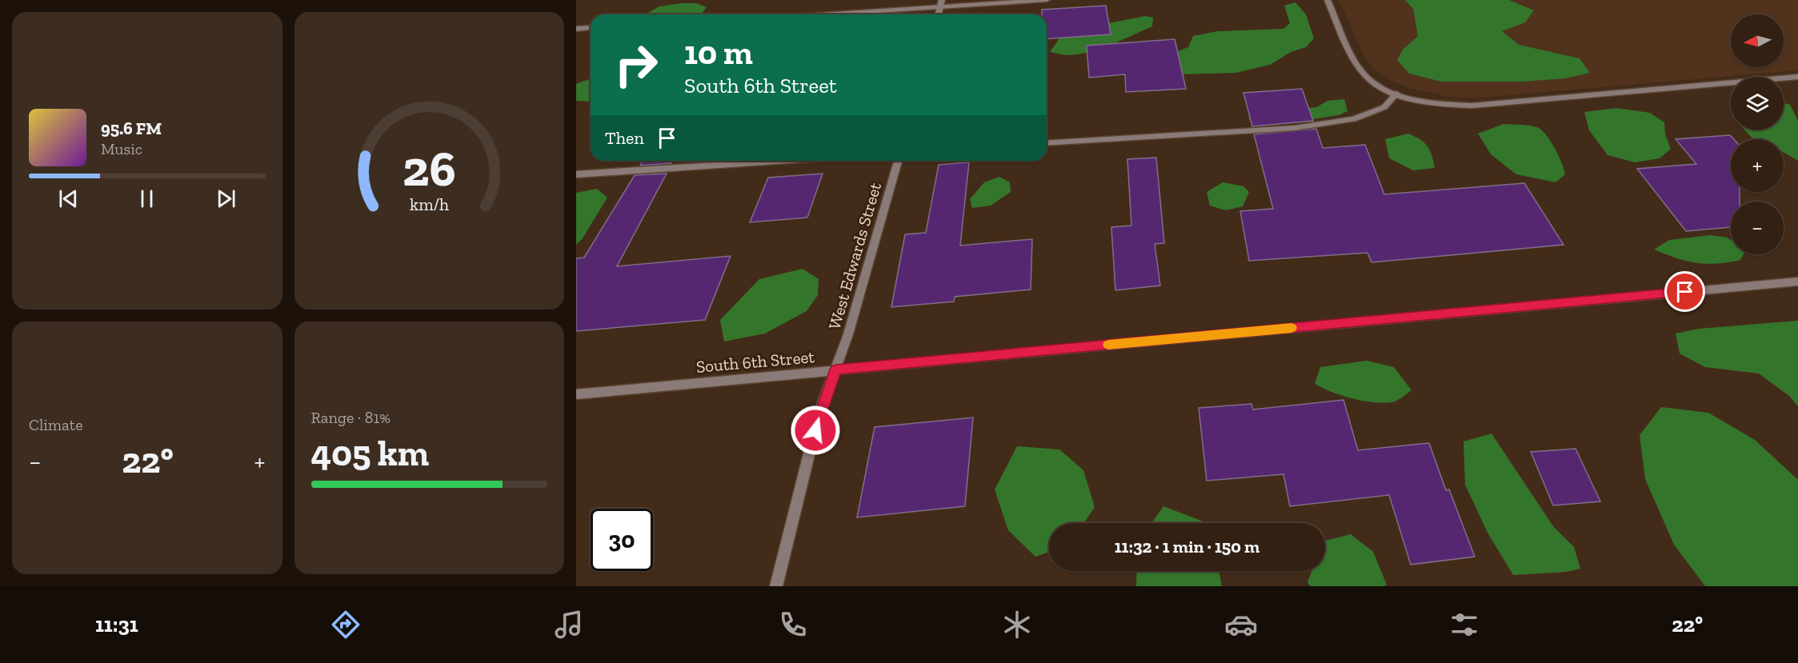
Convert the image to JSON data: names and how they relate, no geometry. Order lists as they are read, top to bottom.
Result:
{
  "streets": {
    "street": ["West Edwards Street", "South 6th Street"]
  },
  "crossings": [
    ["West Edwards Street", "South 6th Street"]
  ],
  "north": "left",
  "page": {
    "map_buttons": ["+", "−"],
    "turn": ["10 m", "South 6th Street"],
    "song": ["95.6 FM", "Music"],
    "then": "Then",
    "tile": [
      "Climate",
      ["Range · 81%", "405 km"]
    ],
    "heat": ["−", "22°", "+"],
    "limit": "30",
    "trip": "11:32 · 1 min · 150 m",
    "tabs": ["11:31", "22°"],
    "gauge": ["26", "km/h"]
  }
}
